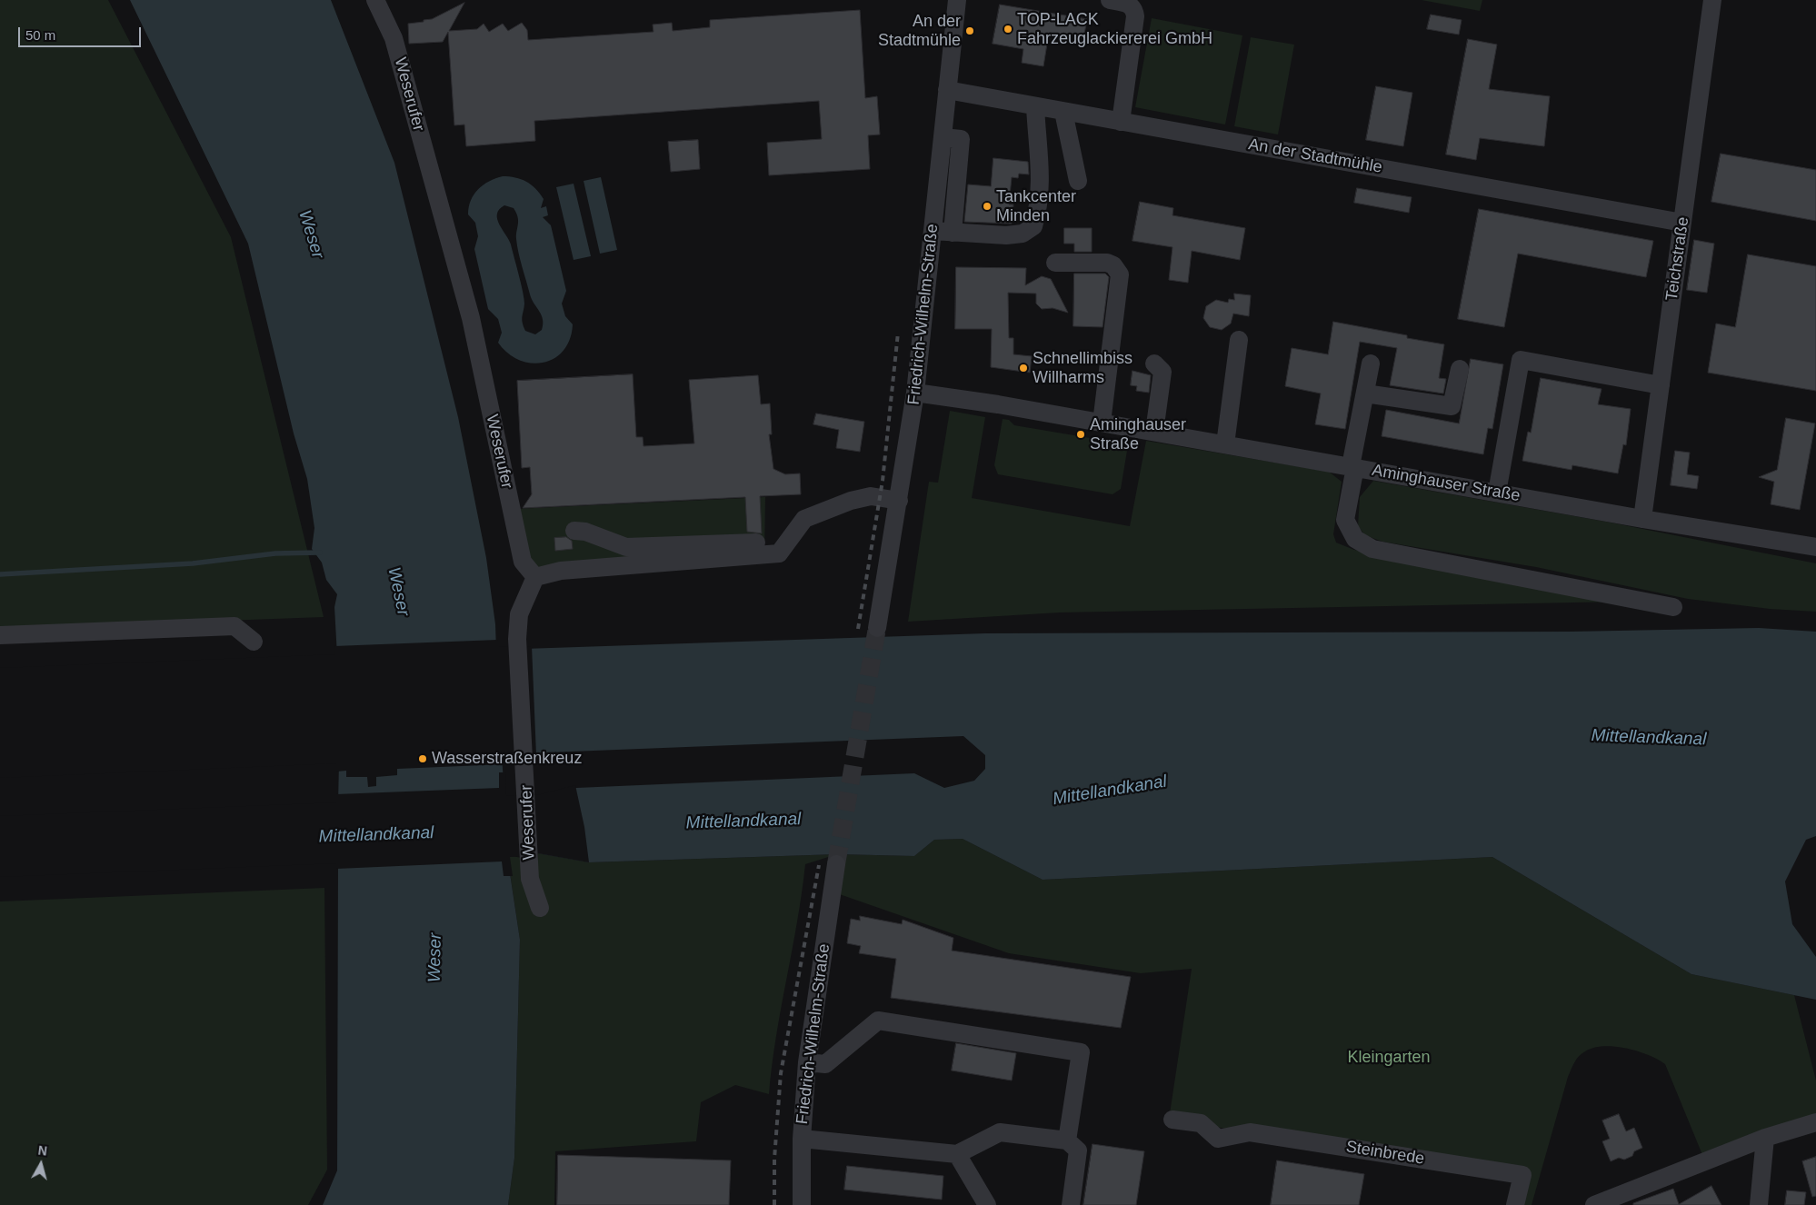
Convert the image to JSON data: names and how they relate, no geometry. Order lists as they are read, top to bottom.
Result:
{
  "streets": {
    "street": [
      "Weserufer",
      "An der Stadtmühle",
      "Teichstraße",
      "Friedrich-Wilhelm-Straße",
      "Aminghauser Straße",
      "Steinbrede"
    ]
  },
  "crossings": [
    ["An der Stadtmühle", "Teichstraße"],
    ["An der Stadtmühle", "Friedrich-Wilhelm-Straße"],
    ["Teichstraße", "Aminghauser Straße"],
    ["Friedrich-Wilhelm-Straße", "Aminghauser Straße"]
  ],
  "water": ["Weser", "Mittellandkanal"],
  "parks": ["Kleingarten"],
  "places": [
    "TOP-LACK Fahrzeuglackiererei GmbH",
    "An der Stadtmühle",
    "Tankcenter Minden",
    "Schnellimbiss Willharms",
    "Aminghauser Straße",
    "Wasserstraßenkreuz"
  ],
  "scale_bar": "50 m",
  "north": "top"
}
